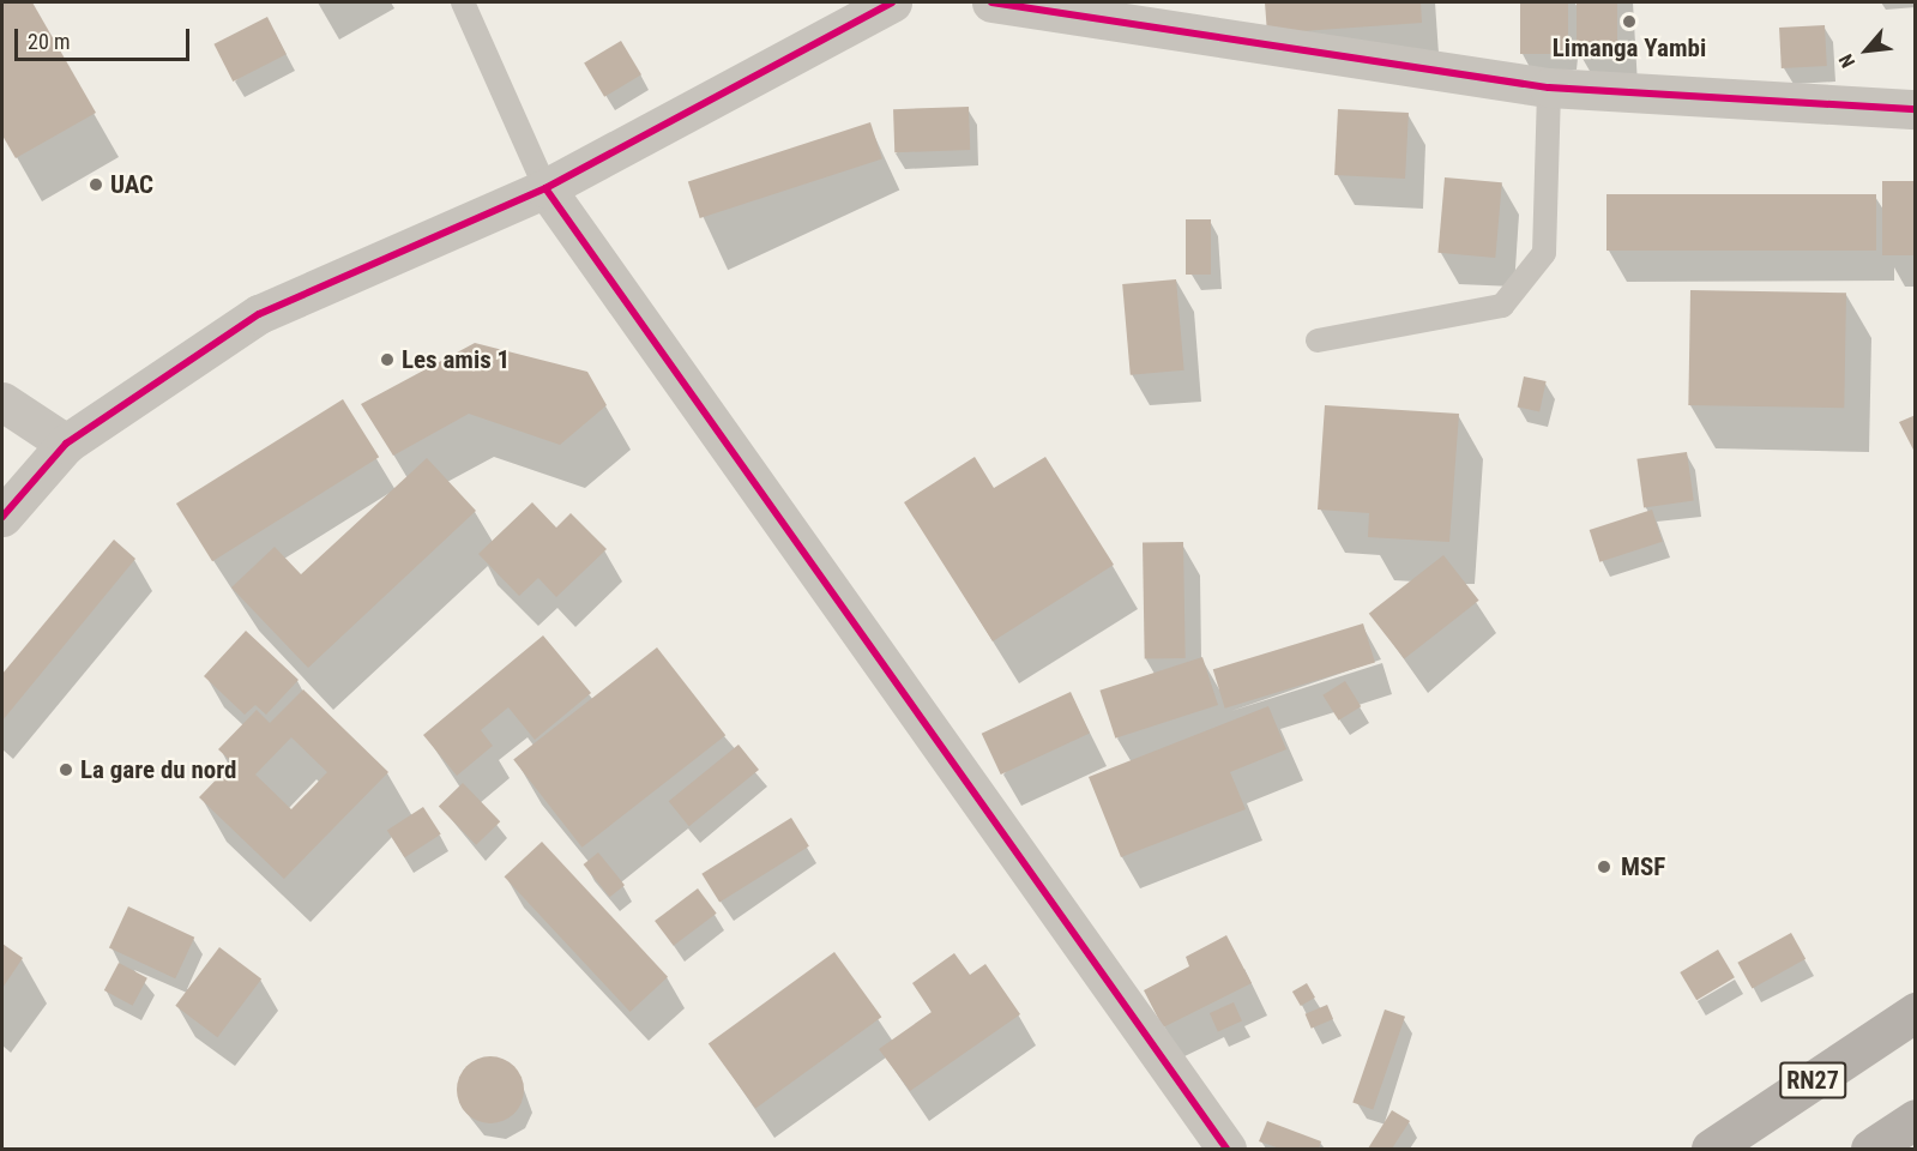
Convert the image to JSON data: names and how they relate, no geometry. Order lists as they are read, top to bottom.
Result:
{
  "streets": {
    "main road": ["RN27"]
  },
  "places": [
    "Limanga Yambi",
    "UAC",
    "Les amis 1",
    "La gare du nord",
    "MSF"
  ],
  "scale_bar": "20 m",
  "north": "bottom left"
}
